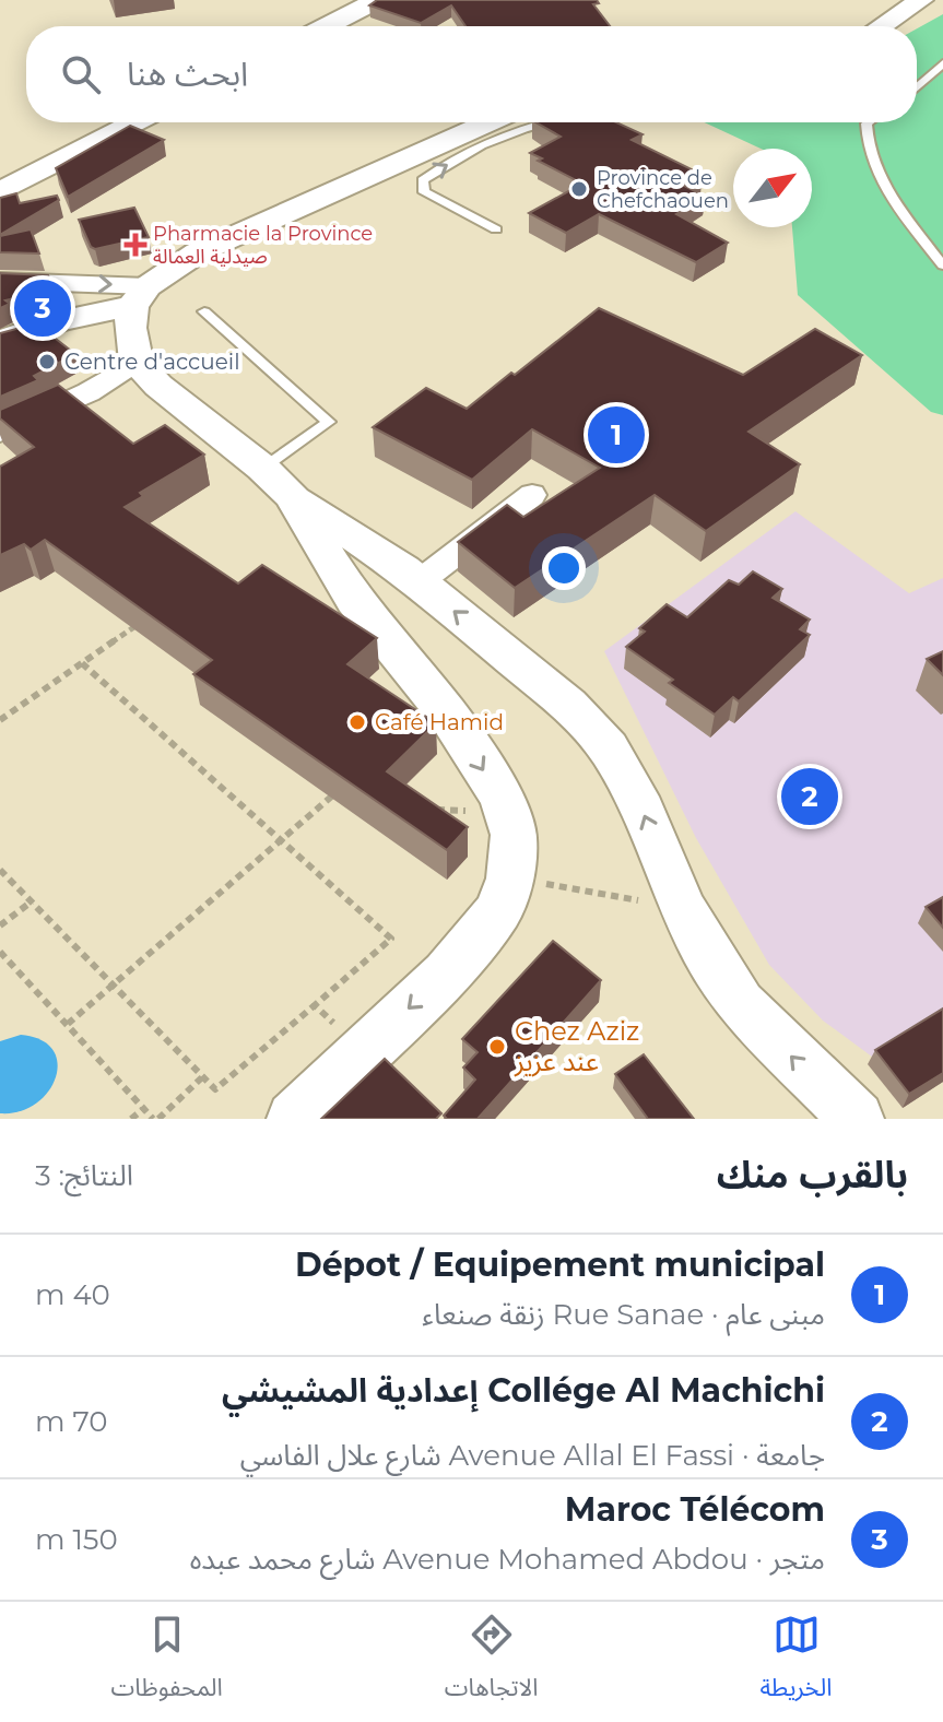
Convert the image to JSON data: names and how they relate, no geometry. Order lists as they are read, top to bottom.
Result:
{
  "places": {
    "other": [
      "Province de Chefchaouen",
      "Centre d'accueil",
      "Café Hamid",
      "Chez Aziz عند عزيز"
    ],
    "health": ["Pharmacie la Province صيدلية العمالة"]
  },
  "north": "top right",
  "page": {
    "search": "ابحث هنا",
    "pins": ["3", "1", "2"],
    "heading": ["بالقرب منك", "النتائج: 3"],
    "list": [
      {
        "mark": "1",
        "name": "Dépot / Equipement municipal",
        "note": "مبنى عام · Rue Sanae زنقة صنعاء",
        "value": "40 m"
      },
      {
        "mark": "2",
        "name": "Collége Al Machichi إعدادية المشيشي",
        "note": "جامعة · Avenue Allal El Fassi شارع علال الفاسي",
        "value": "70 m"
      },
      {
        "mark": "3",
        "name": "Maroc Télécom",
        "note": "متجر · Avenue Mohamed Abdou شارع محمد عبده",
        "value": "150 m"
      }
    ],
    "nav": ["الخريطة", "الاتجاهات", "المحفوظات"]
  }
}
